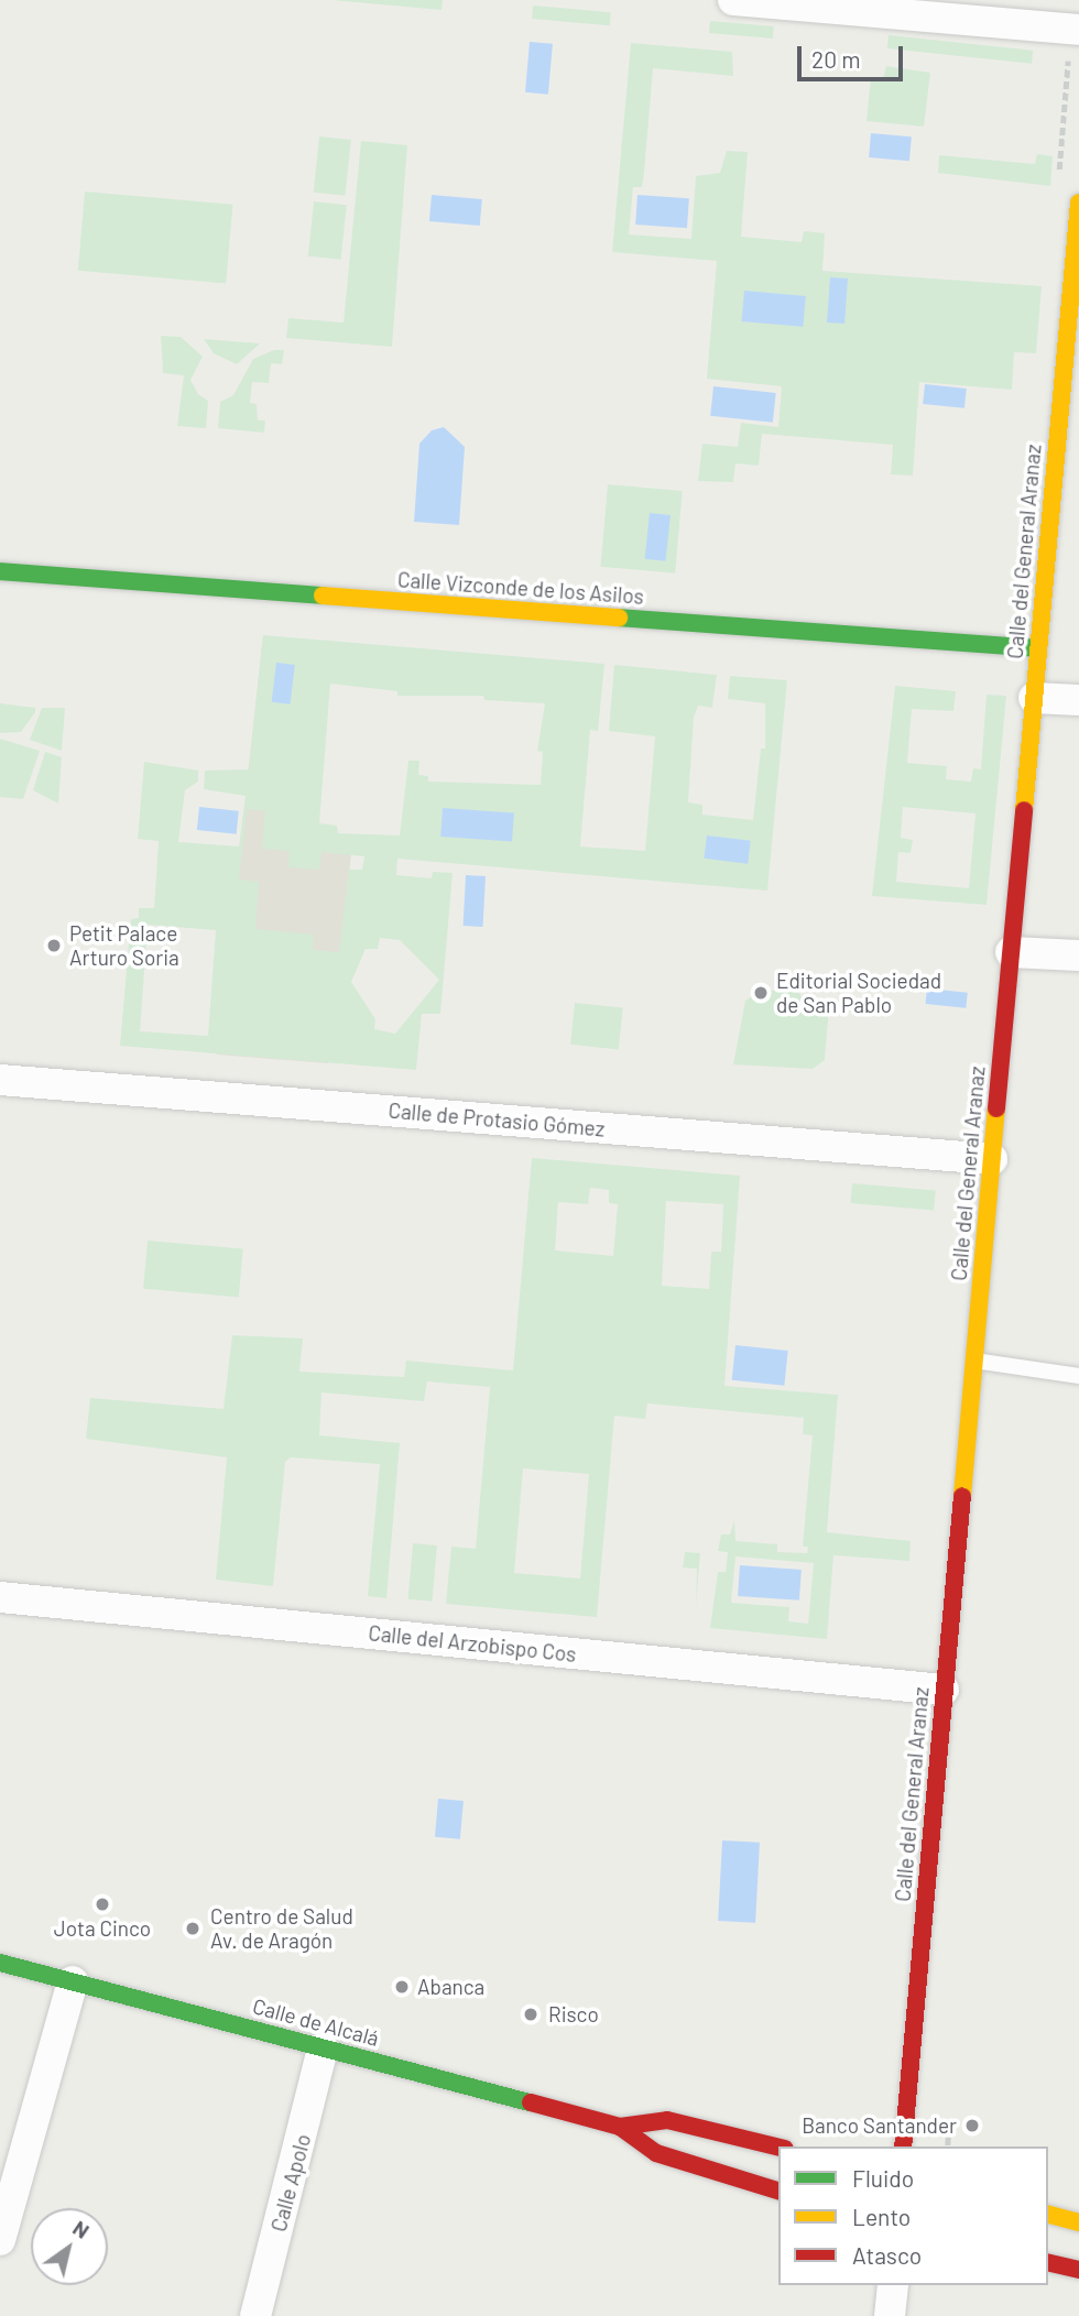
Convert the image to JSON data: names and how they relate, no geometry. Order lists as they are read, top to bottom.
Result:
{
  "streets": {
    "street": [
      "Calle del General Aranaz",
      "Calle Vizconde de los Asilos",
      "Calle de Protasio Gómez",
      "Calle del Arzobispo Cos",
      "Calle de Alcalá",
      "Calle Apolo"
    ]
  },
  "crossings": [
    ["Calle del General Aranaz", "Calle Vizconde de los Asilos"],
    ["Calle del General Aranaz", "Calle de Protasio Gómez"],
    ["Calle del General Aranaz", "Calle del Arzobispo Cos"],
    ["Calle de Alcalá", "Calle Apolo"]
  ],
  "places": [
    "Petit Palace Arturo Soria",
    "Editorial Sociedad de San Pablo",
    "Jota Cinco",
    "Centro de Salud Av. de Aragón",
    "Abanca",
    "Risco",
    "Banco Santander"
  ],
  "legend": ["Fluido", "Lento", "Atasco"],
  "scale_bar": "20 m",
  "north": "top right"
}
